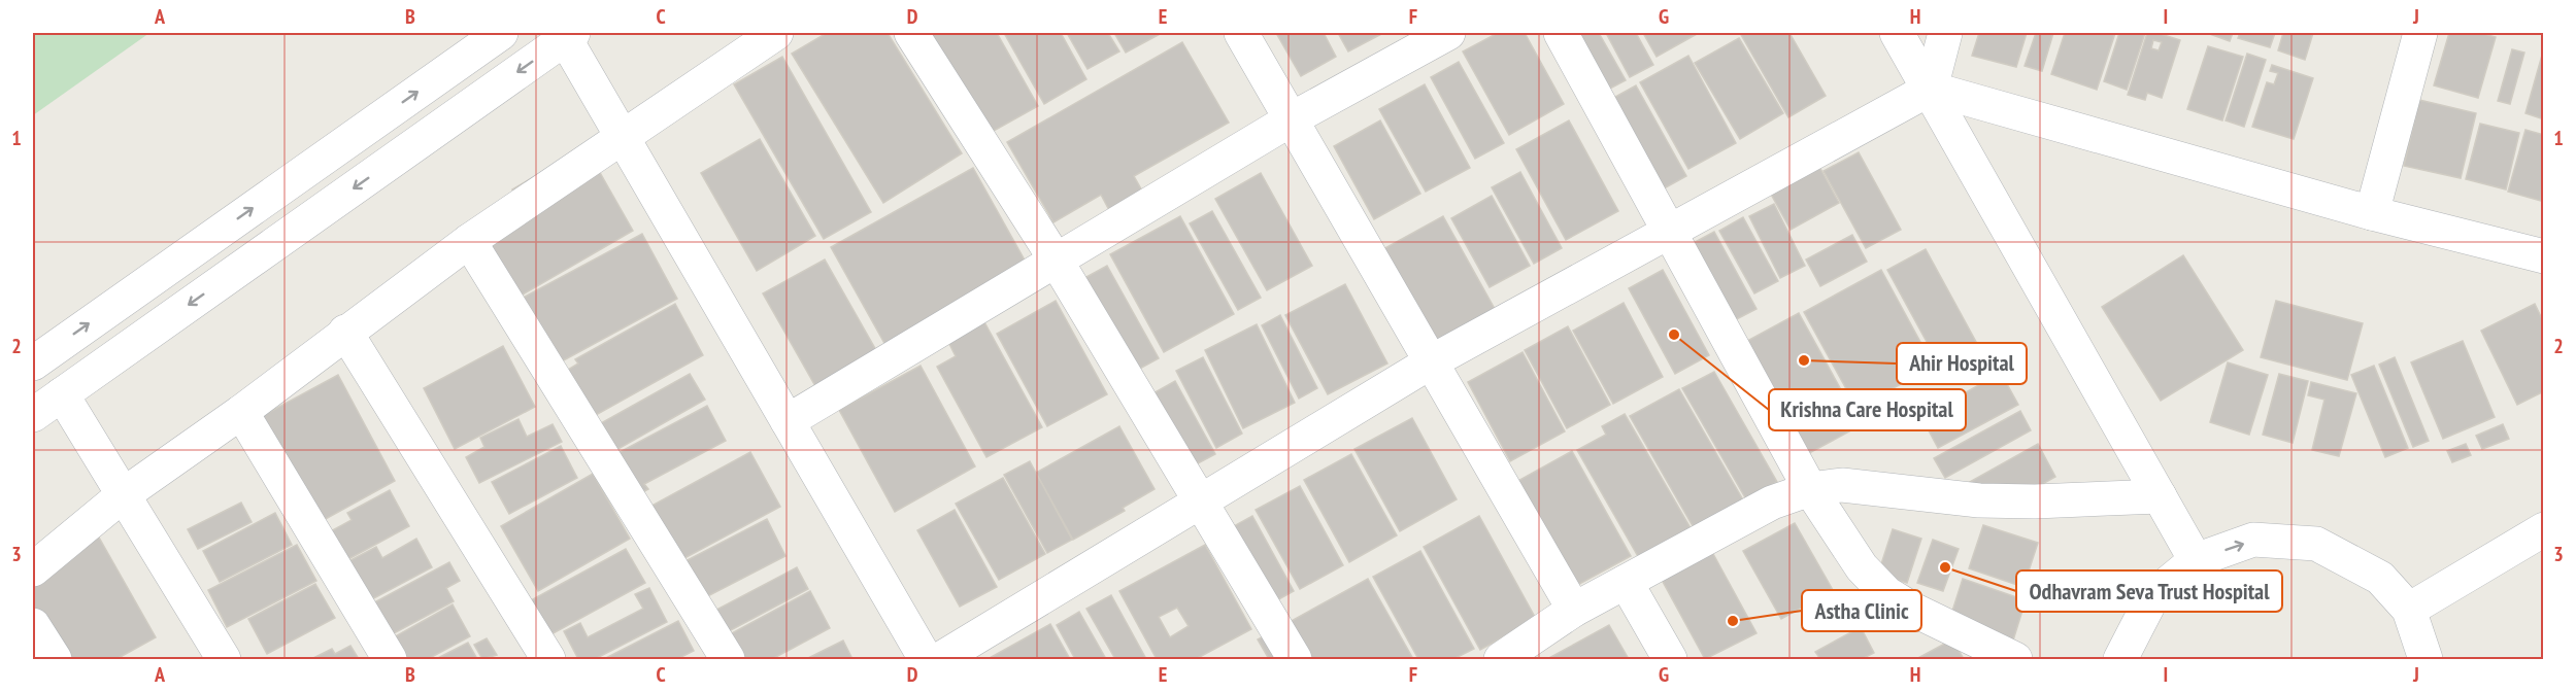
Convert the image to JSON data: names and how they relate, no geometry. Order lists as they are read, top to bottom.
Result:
{
  "places": [
    "Krishna Care Hospital",
    "Ahir Hospital",
    "Odhavram Seva Trust Hospital",
    "Astha Clinic"
  ],
  "grid": {
    "columns": [
      "A",
      "B",
      "C",
      "D",
      "E",
      "F",
      "G",
      "H",
      "I",
      "J"
    ],
    "rows": ["1", "2", "3"]
  }
}
